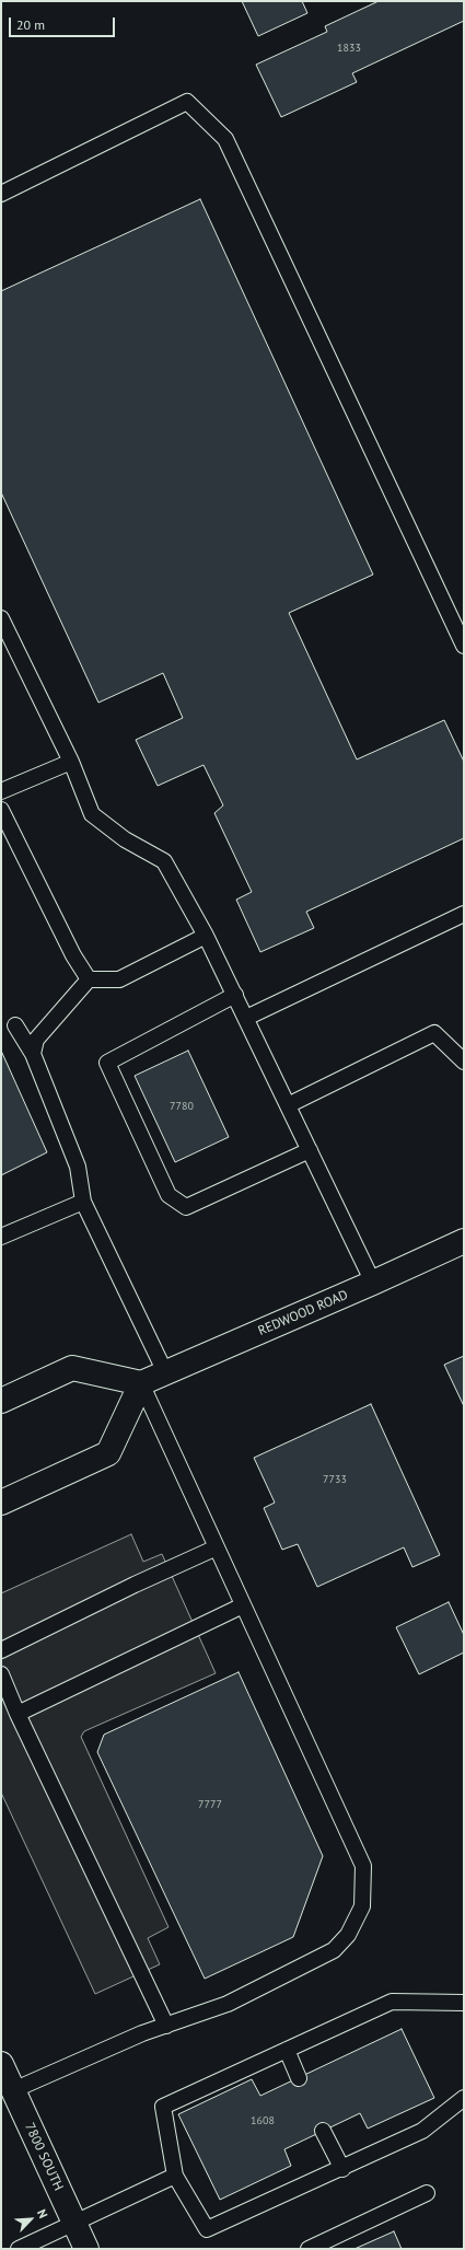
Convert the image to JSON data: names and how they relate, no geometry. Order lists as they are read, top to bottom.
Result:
{
  "streets": {
    "main road": ["REDWOOD ROAD", "7800 SOUTH"]
  },
  "house_numbers": [
    "1833",
    "7780",
    "7733",
    "7777",
    "1608"
  ],
  "scale_bar": "20 m",
  "north": "top right"
}
